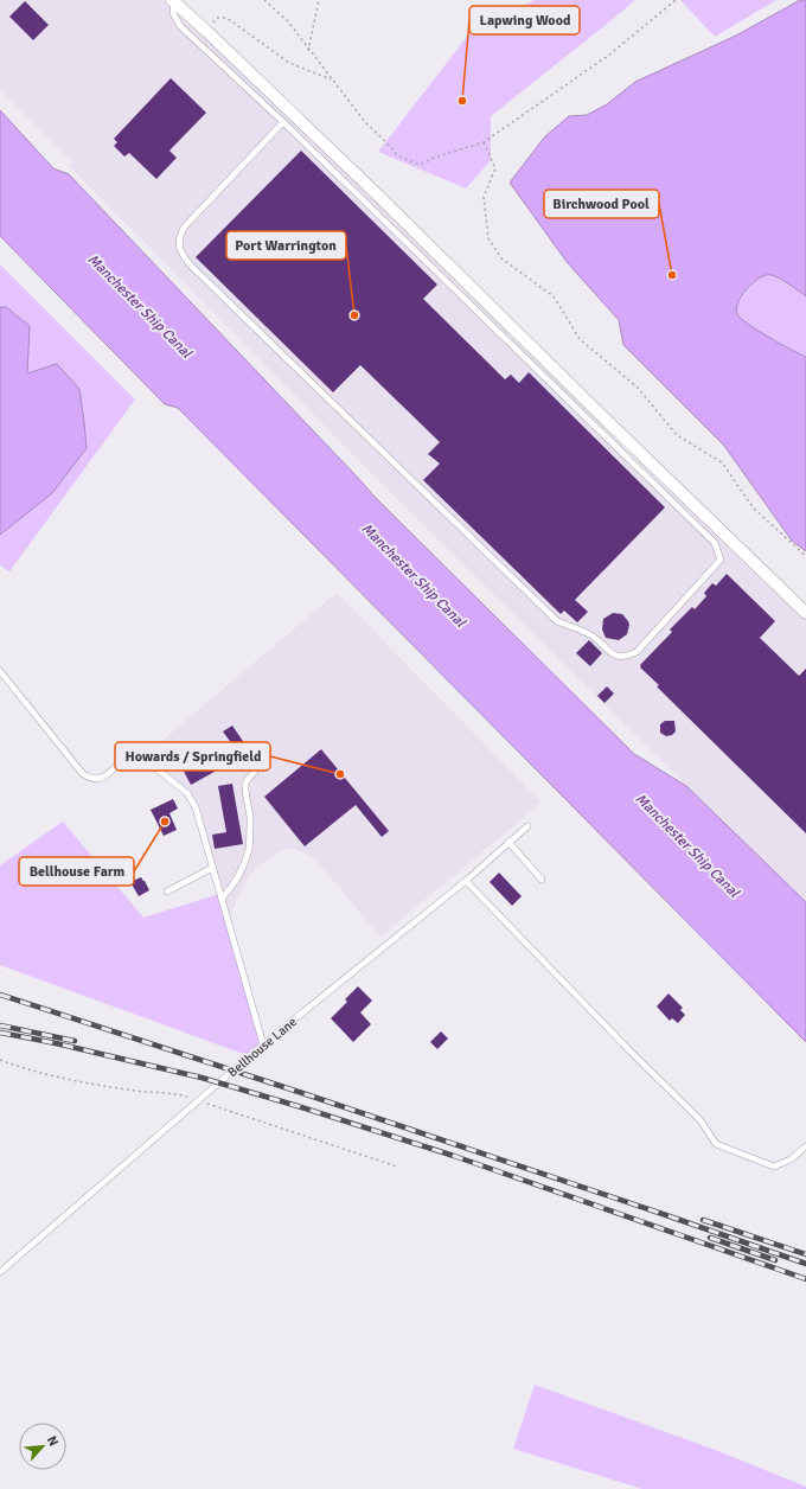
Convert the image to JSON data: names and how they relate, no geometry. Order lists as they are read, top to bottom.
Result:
{
  "streets": {
    "lane": ["Bellhouse Lane"]
  },
  "water": ["Manchester Ship Canal"],
  "places": [
    "Lapwing Wood",
    "Birchwood Pool",
    "Port Warrington",
    "Howards / Springfield",
    "Bellhouse Farm"
  ],
  "north": "top right"
}
